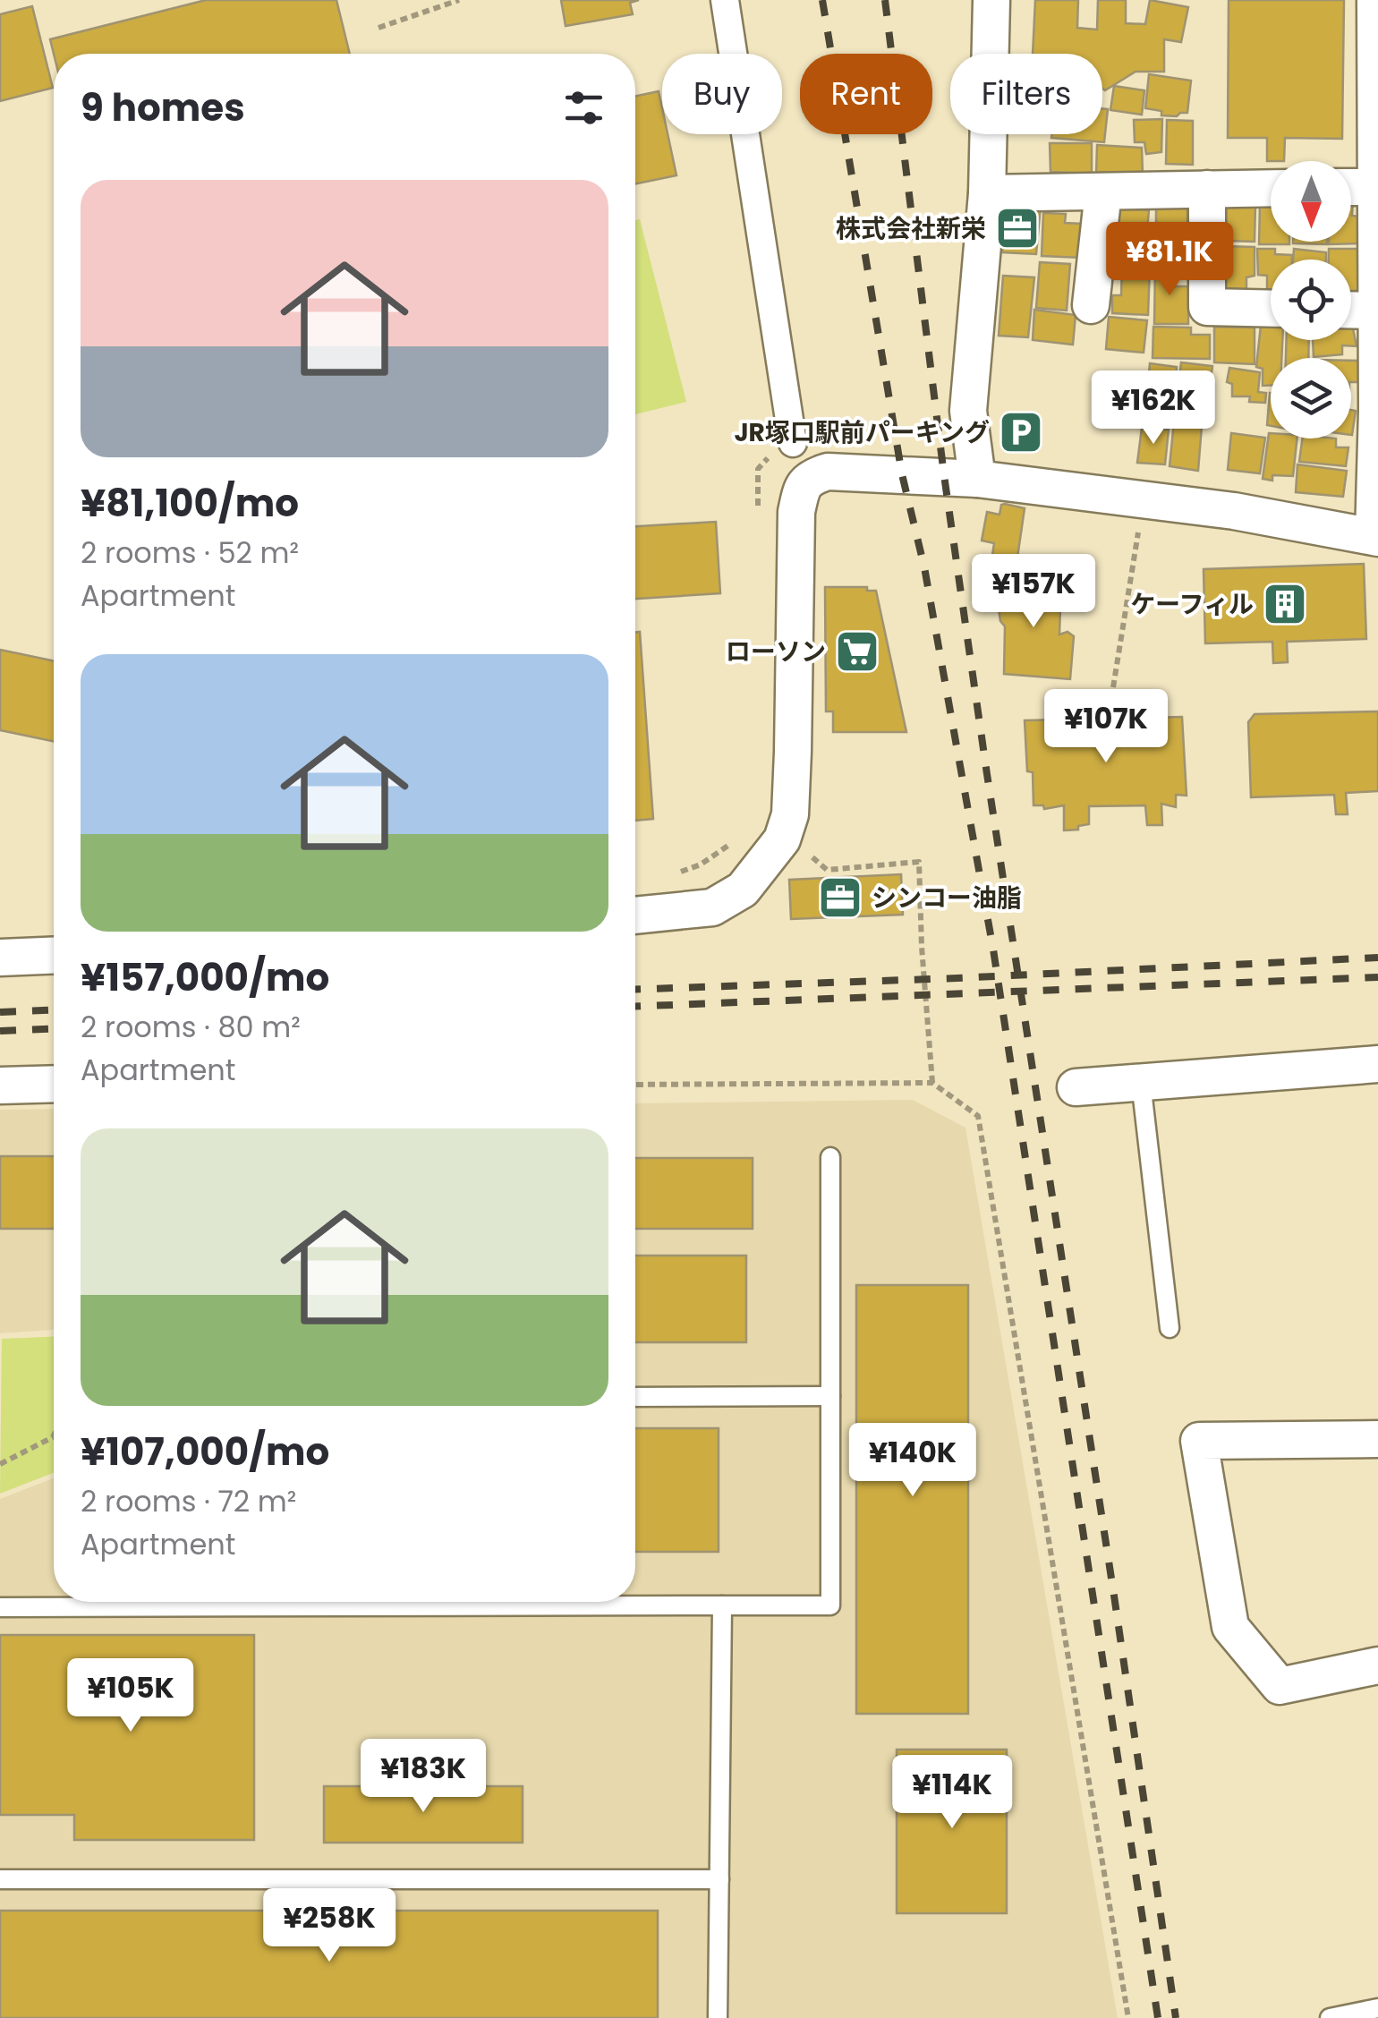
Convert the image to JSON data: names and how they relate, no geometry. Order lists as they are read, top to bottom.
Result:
{
  "places": {
    "office": ["株式会社新栄", "シンコー油脂"],
    "parking": ["JR塚口駅前パーキング"],
    "building": ["ケーフィル"],
    "supermarket": ["ローソン"]
  },
  "north": "bottom",
  "page": {
    "chip": ["Buy", "Rent", "Filters"],
    "heading": "9 homes",
    "list": [
      {
        "name": "¥81,100/mo",
        "note": "2 rooms · 52 m² · Apartment"
      },
      {
        "name": "¥157,000/mo",
        "note": "2 rooms · 80 m² · Apartment"
      },
      {
        "name": "¥107,000/mo",
        "note": "2 rooms · 72 m² · Apartment"
      }
    ],
    "price": [
      "¥81.1K",
      "¥162K",
      "¥157K",
      "¥107K",
      "¥140K",
      "¥105K",
      "¥183K",
      "¥114K",
      "¥258K"
    ]
  }
}
